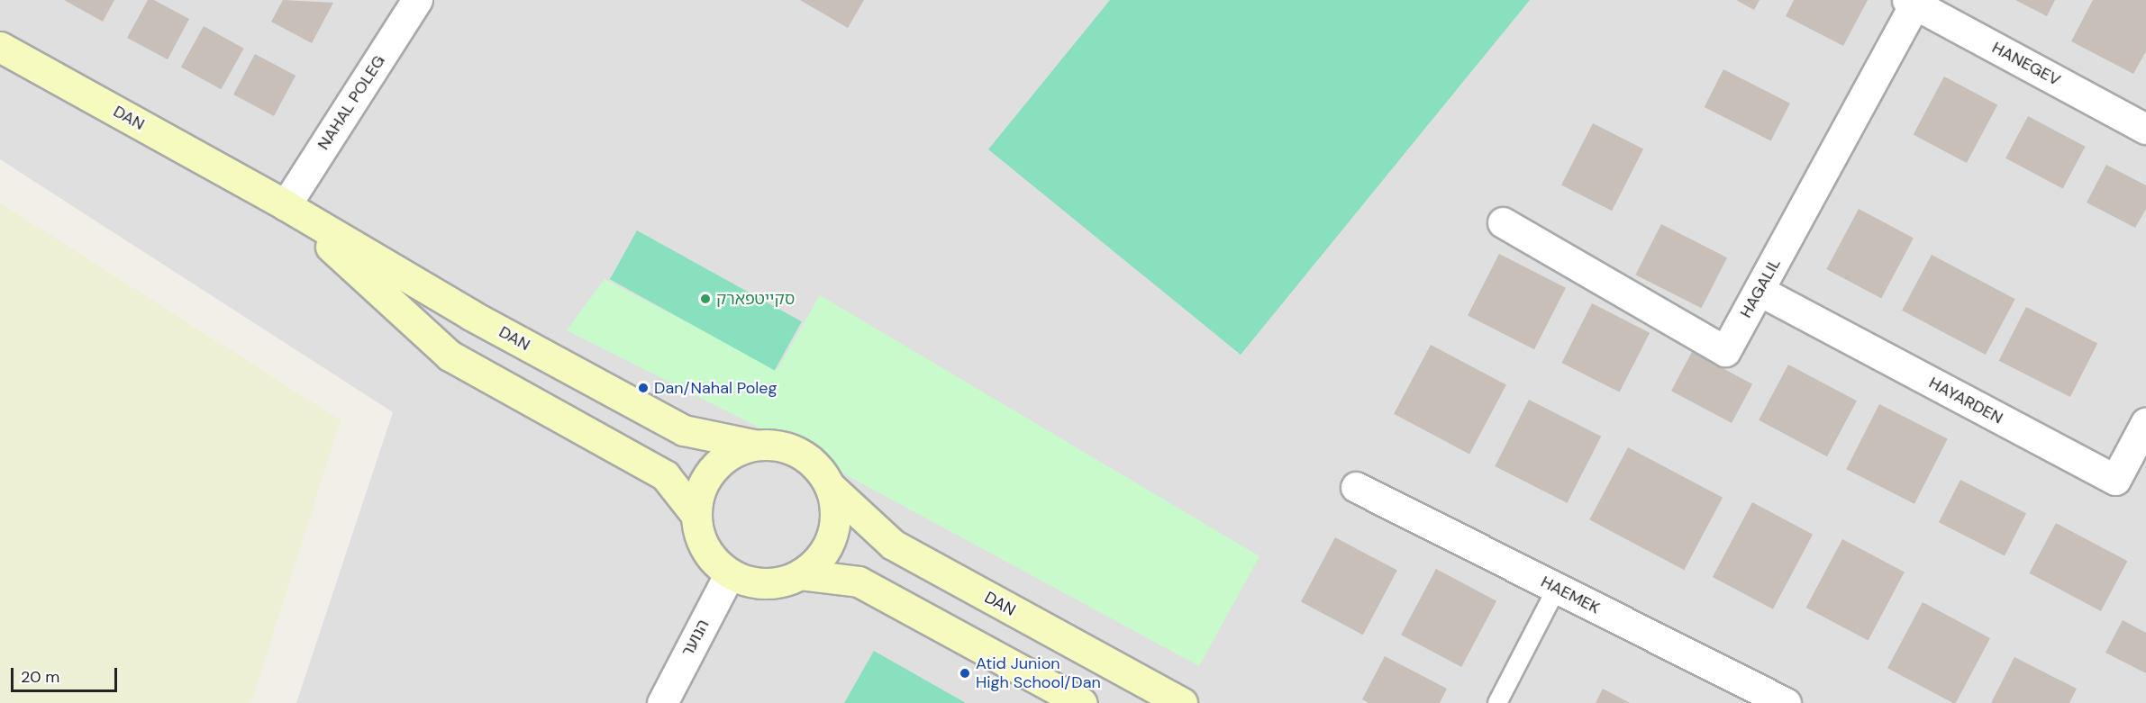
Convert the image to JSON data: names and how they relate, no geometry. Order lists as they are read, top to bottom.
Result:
{
  "streets": {
    "street": [
      "HANEGEV",
      "NAHAL POLEG",
      "DAN",
      "HAGALIL",
      "HAYARDEN",
      "HAEMEK",
      "הנוער"
    ]
  },
  "crossings": [
    ["HANEGEV", "HAGALIL"],
    ["NAHAL POLEG", "DAN"],
    ["DAN", "הנוער"],
    ["HAGALIL", "HAYARDEN"]
  ],
  "places": ["סקייטפארק", "Dan/Nahal Poleg", "Atid Junion High School/Dan"],
  "scale_bar": "20 m"
}
